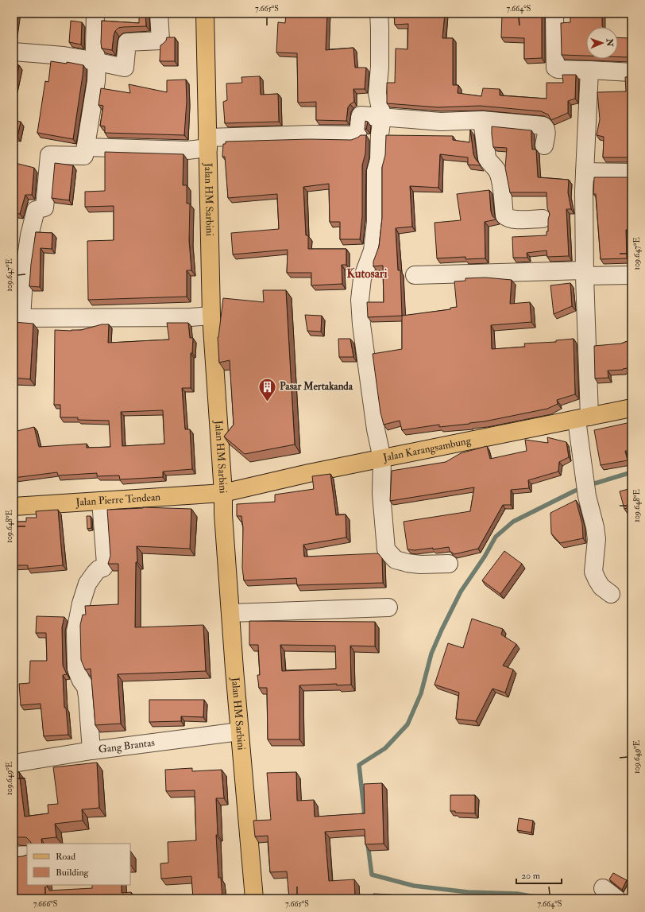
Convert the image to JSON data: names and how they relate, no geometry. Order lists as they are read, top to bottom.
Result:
{
  "streets": {
    "main road": ["Jalan HM Sarbini", "Jalan Karangsambung", "Jalan Pierre Tendean"],
    "street": ["Gang Brantas"]
  },
  "crossings": [
    ["Jalan HM Sarbini", "Jalan Karangsambung"],
    ["Jalan HM Sarbini", "Jalan Pierre Tendean"],
    ["Jalan HM Sarbini", "Gang Brantas"],
    ["Jalan Karangsambung", "Jalan Pierre Tendean"]
  ],
  "districts": ["Kutosari"],
  "places": {
    "building": ["Pasar Mertakanda"]
  },
  "legend": ["Road", "Building"],
  "scale_bar": "20 m",
  "north": "right",
  "coordinates": [
    "7.665°S",
    "7.664°S",
    "109.647°E",
    "109.648°E",
    "109.649°E",
    "7.666°S"
  ]
}
